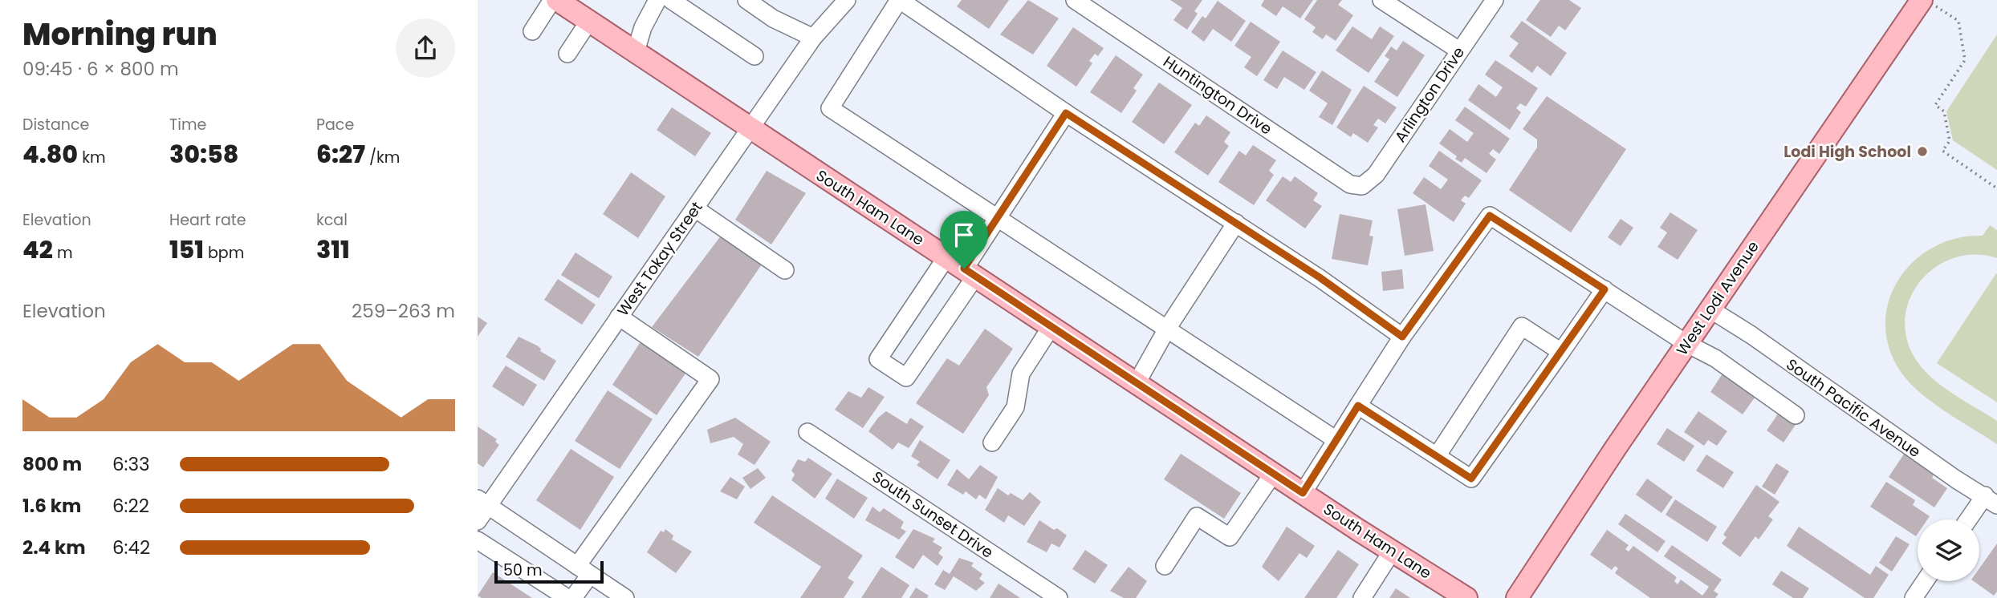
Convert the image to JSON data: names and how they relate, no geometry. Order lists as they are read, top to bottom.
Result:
{
  "streets": {
    "main road": ["South Ham Lane", "West Lodi Avenue"],
    "street": [
      "Arlington Drive",
      "Huntington Drive",
      "West Tokay Street",
      "South Pacific Avenue",
      "South Sunset Drive"
    ]
  },
  "crossings": [
    ["Arlington Drive", "Huntington Drive"],
    ["South Ham Lane", "West Tokay Street"],
    ["West Lodi Avenue", "South Pacific Avenue"]
  ],
  "places": ["Lodi High School"],
  "scale_bar": "50 m",
  "page": {
    "heading": ["Morning run", "09:45 · 6 × 800 m"],
    "stats": [
      ["Distance", "4.80 km"],
      ["Time", "30:58"],
      ["Pace", "6:27 /km"],
      ["Elevation", "42 m"],
      ["Heart rate", "151 bpm"],
      ["kcal", "311"]
    ],
    "chart": ["Elevation", "259–263 m"],
    "list": [
      {
        "name": "800 m",
        "note": "6:33"
      },
      {
        "name": "1.6 km",
        "note": "6:22"
      },
      {
        "name": "2.4 km",
        "note": "6:42"
      }
    ],
    "scale": "50 m"
  }
}
